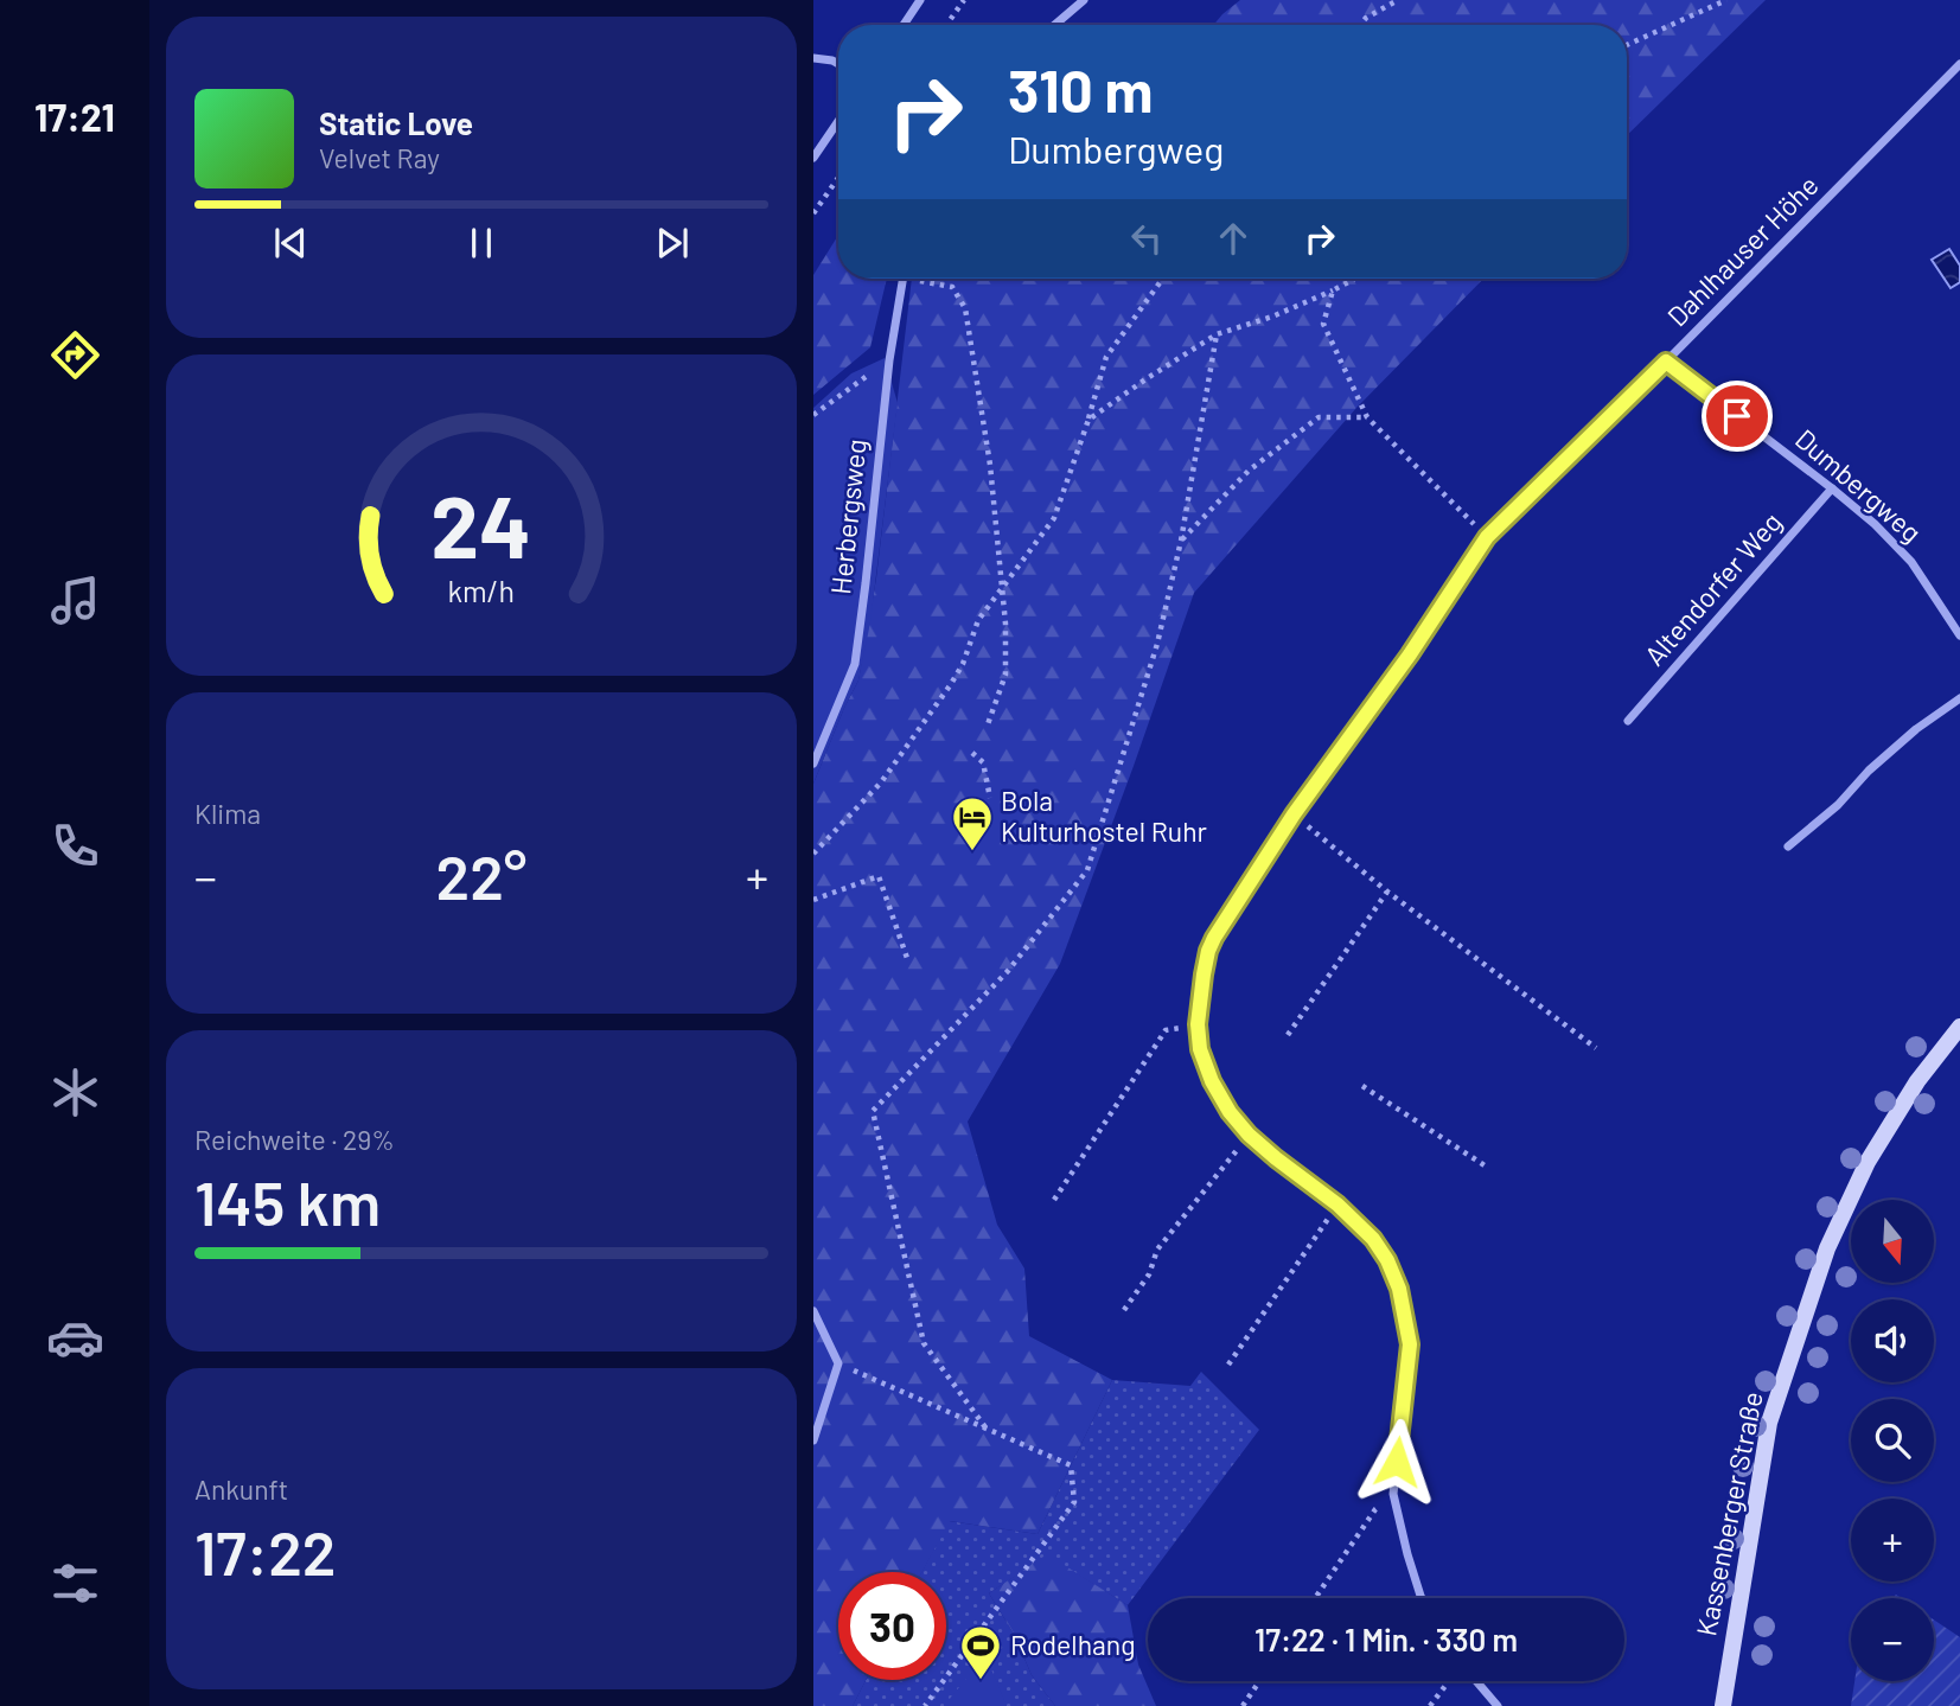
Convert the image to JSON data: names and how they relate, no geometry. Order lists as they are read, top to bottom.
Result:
{
  "streets": {
    "street": [
      "Dahlhauser Höhe",
      "Dumbergweg",
      "Herbergsweg",
      "Altendorfer Weg",
      "Kassenberger Straße"
    ]
  },
  "crossings": [
    ["Dahlhauser Höhe", "Dumbergweg"],
    ["Dumbergweg", "Altendorfer Weg"]
  ],
  "places": {
    "hotel": ["Bola Kulturhostel Ruhr"],
    "sports": ["Rodelhang"]
  },
  "north": "bottom",
  "page": {
    "tabs": "17:21",
    "turn": ["310 m", "Dumbergweg"],
    "song": ["Static Love", "Velvet Ray"],
    "tile": [
      "Klima",
      ["Reichweite · 29%", "145 km"],
      ["Ankunft", "17:22"]
    ],
    "heat": ["−", "22°", "+"],
    "map_buttons": ["+", "−"],
    "limit": "30",
    "trip": "17:22 · 1 Min. · 330 m",
    "gauge": ["24", "km/h"]
  }
}
